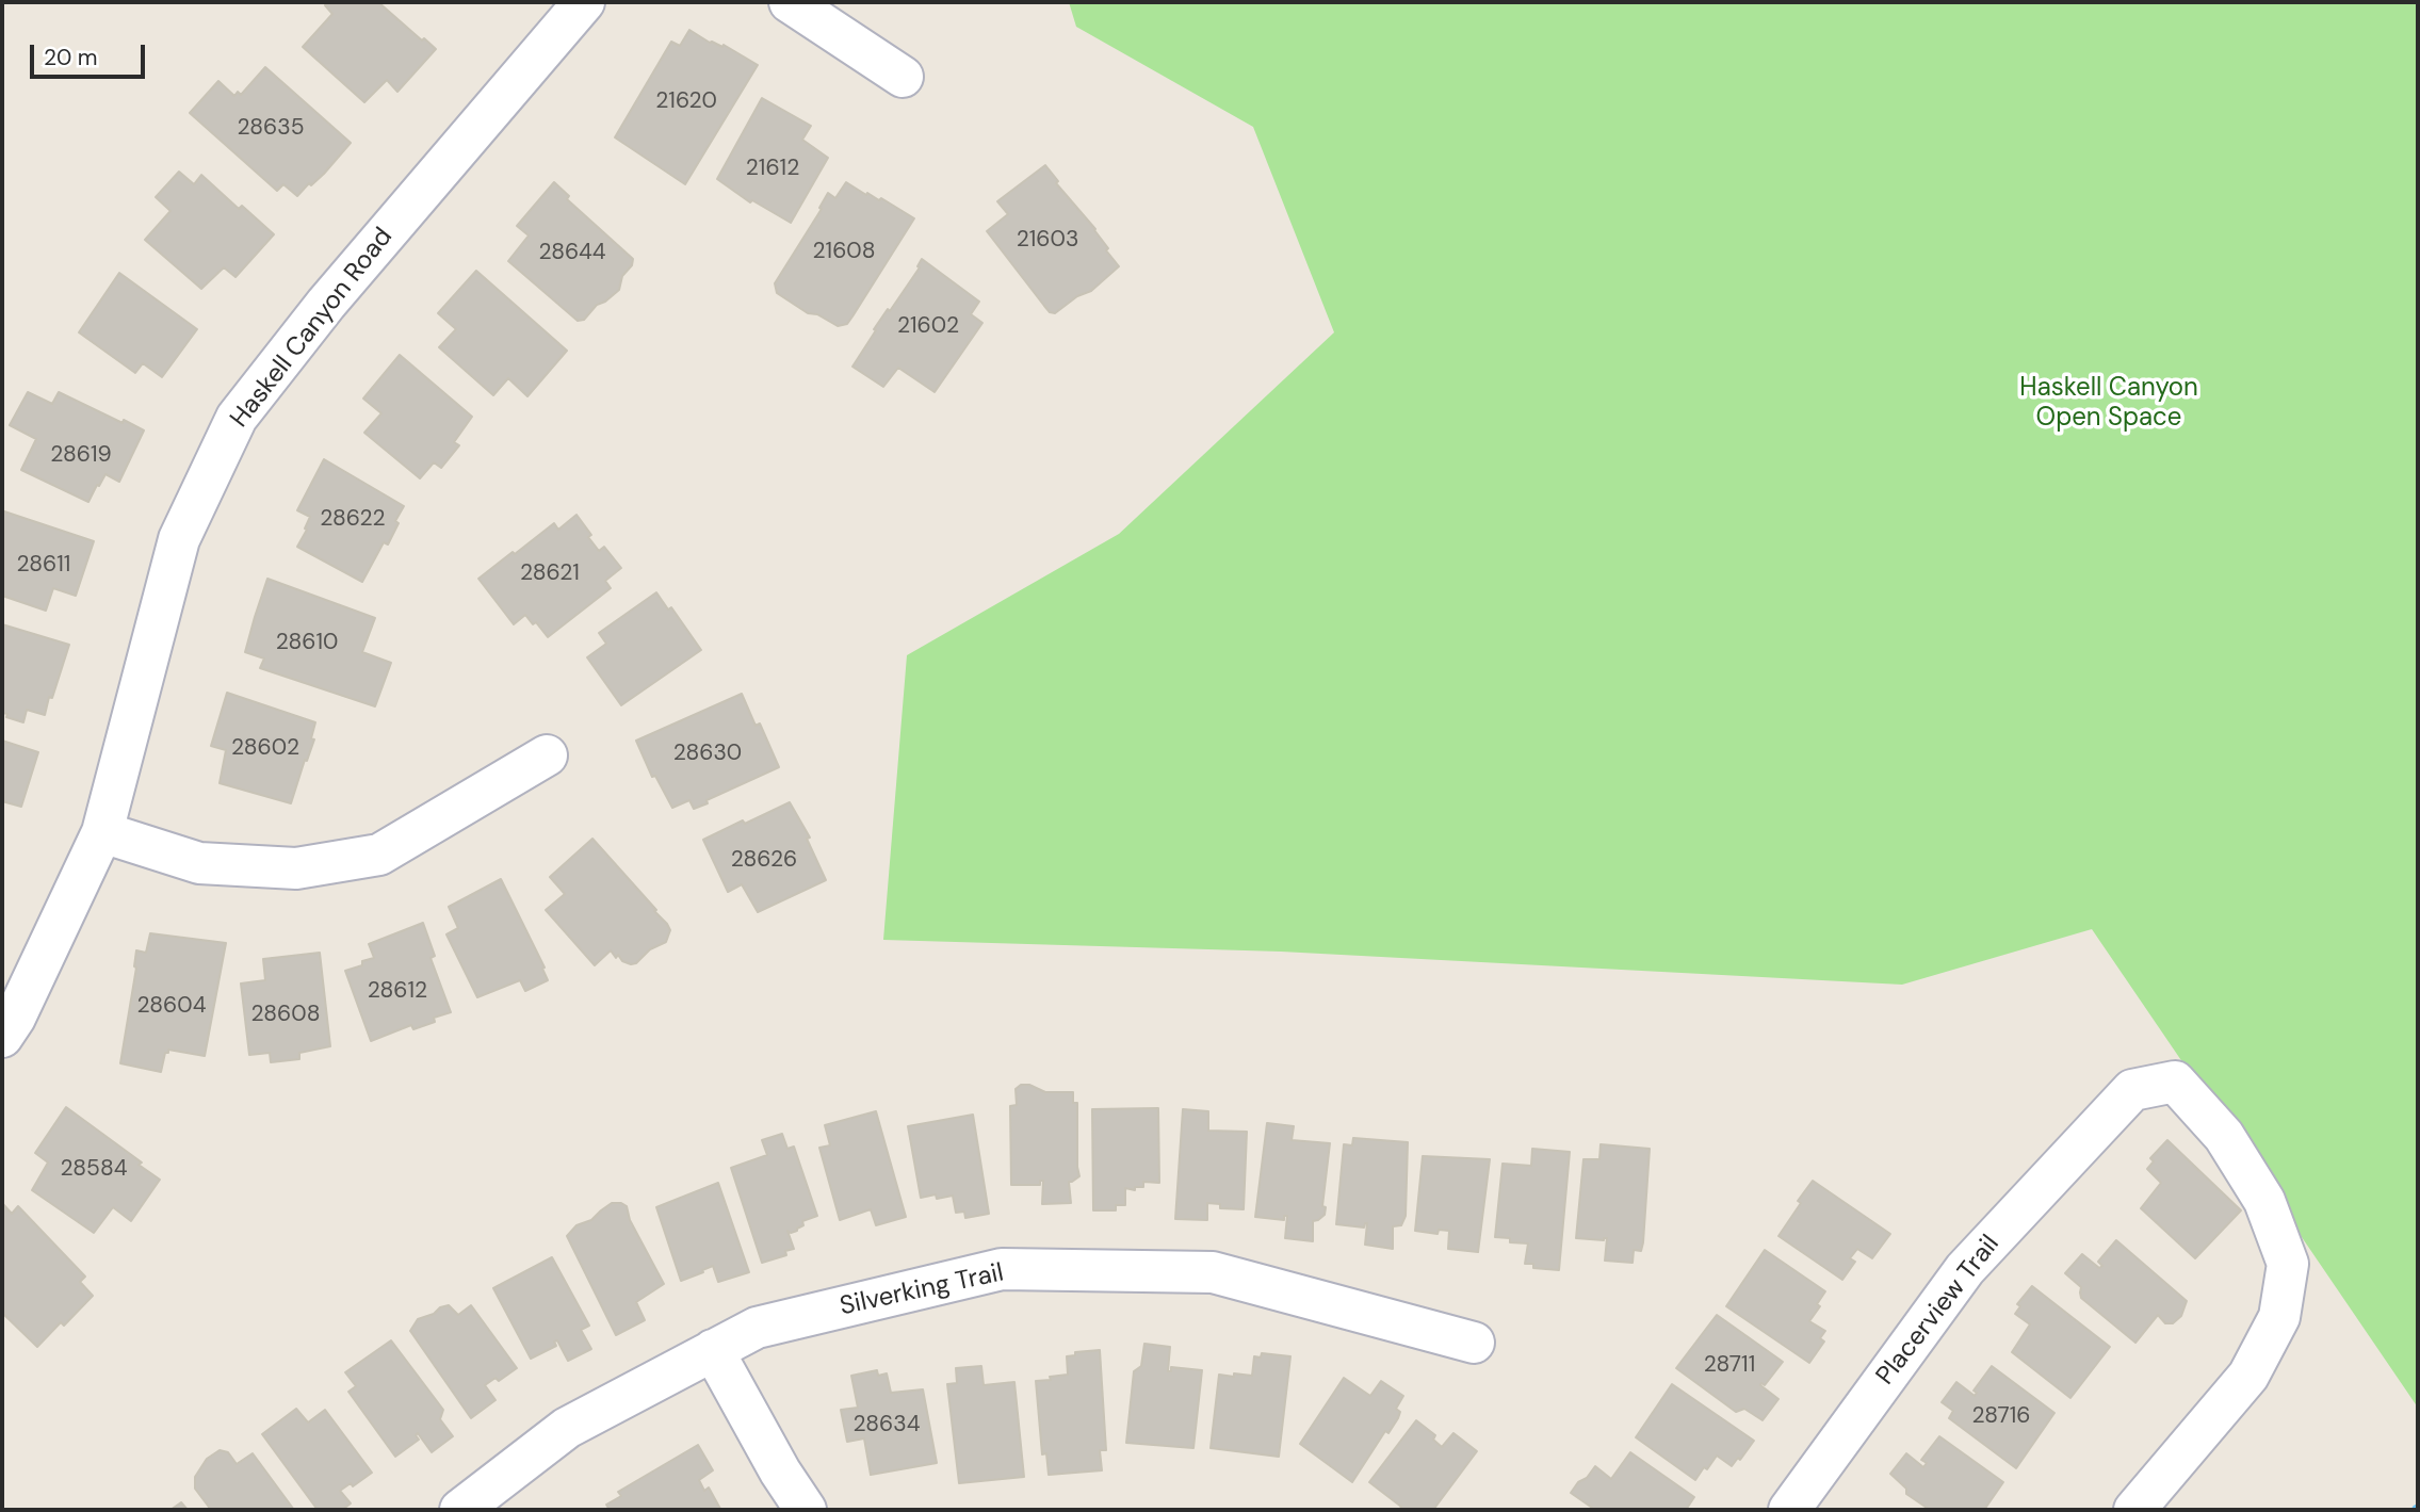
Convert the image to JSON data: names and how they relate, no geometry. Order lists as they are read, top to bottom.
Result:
{
  "streets": {
    "street": ["Haskell Canyon Road", "Silverking Trail", "Placerview Trail"]
  },
  "parks": ["Haskell Canyon Open Space"],
  "house_numbers": [
    "21620",
    "28635",
    "21612",
    "21603",
    "21608",
    "28644",
    "21602",
    "28619",
    "28622",
    "28611",
    "28621",
    "28610",
    "28602",
    "28630",
    "28626",
    "28612",
    "28604",
    "28608",
    "28584",
    "28711",
    "28716",
    "28634"
  ],
  "scale_bar": "20 m"
}
